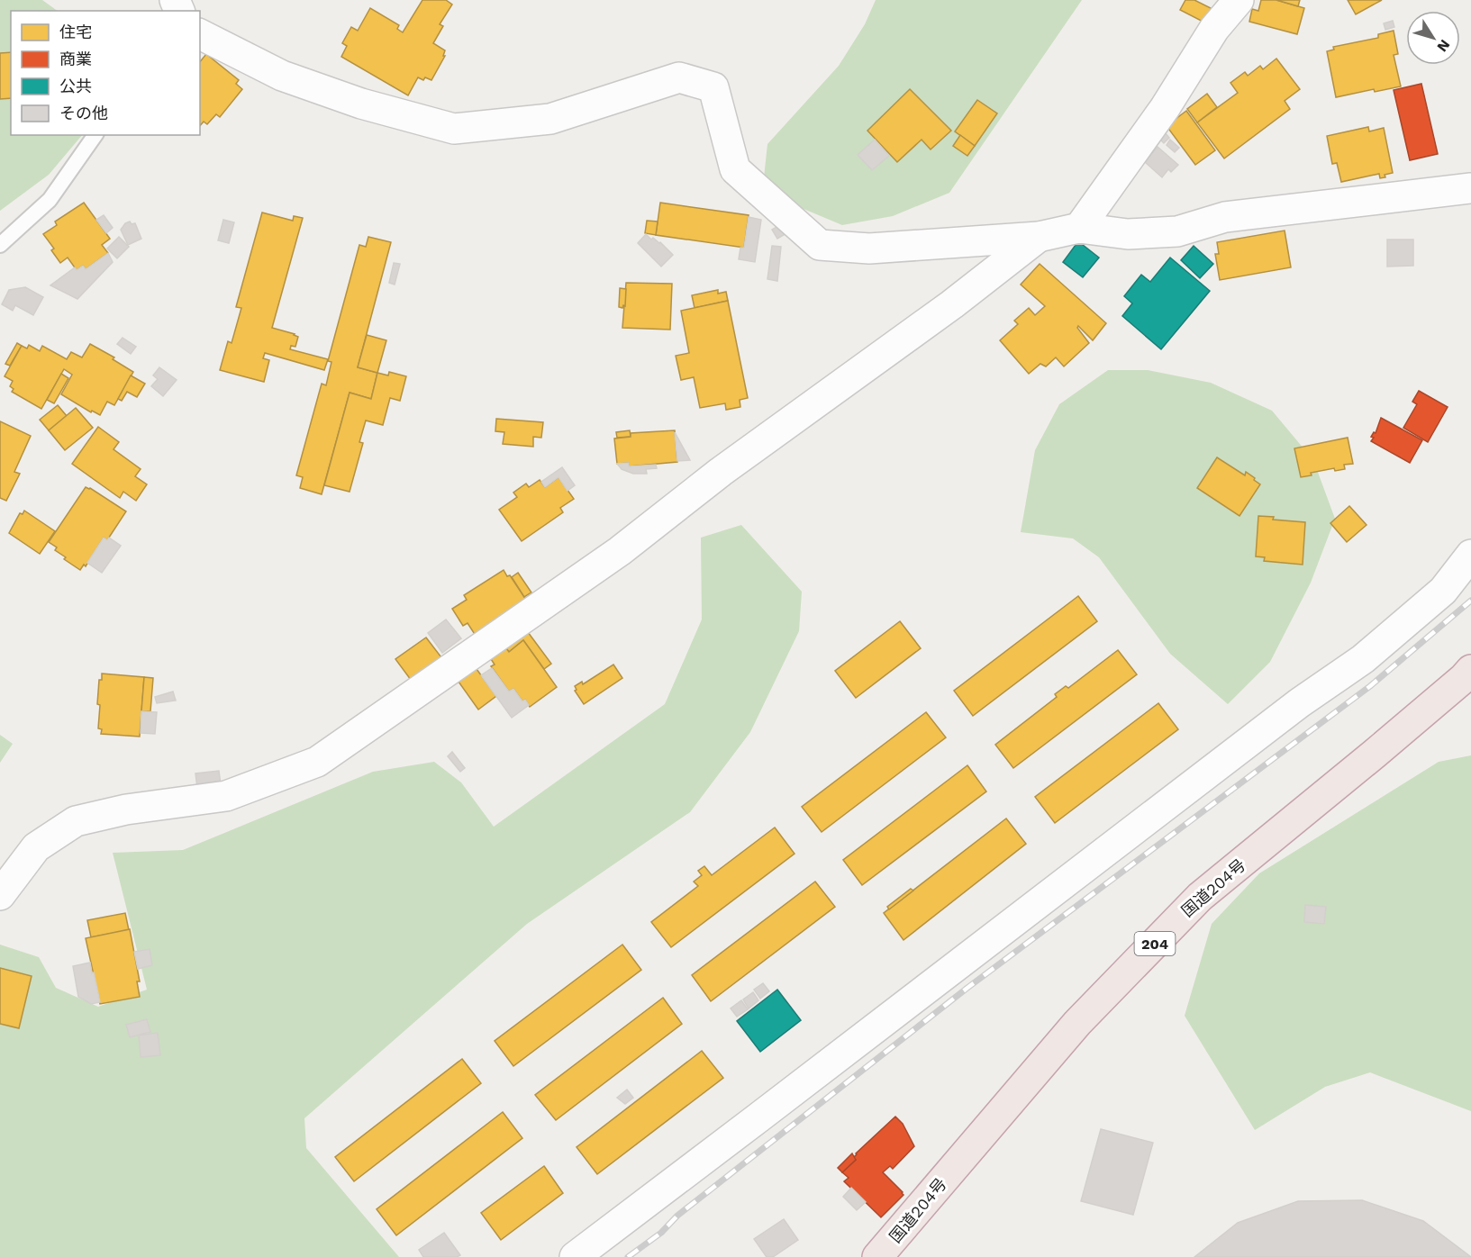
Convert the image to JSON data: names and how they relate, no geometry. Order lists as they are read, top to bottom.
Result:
{
  "streets": {
    "highway": ["国道204号", "204"]
  },
  "legend": [
    "住宅",
    "商業",
    "公共",
    "その他"
  ],
  "north": "bottom right"
}
